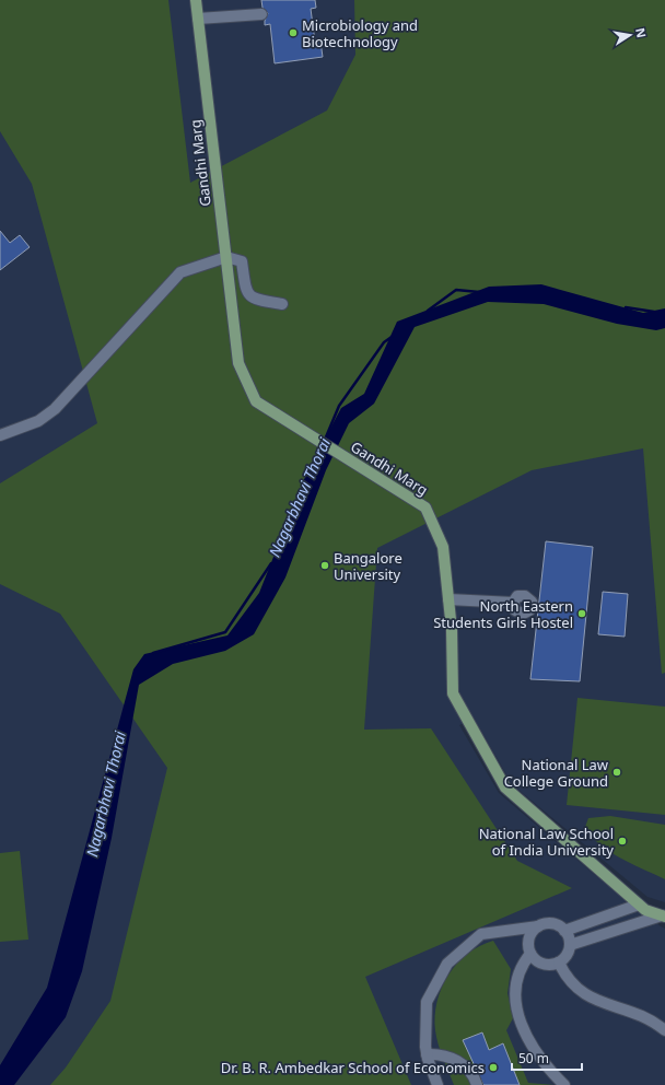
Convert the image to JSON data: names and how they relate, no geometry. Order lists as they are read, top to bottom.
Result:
{
  "streets": {
    "main road": ["Gandhi Marg"]
  },
  "water": ["Nagarbhavi Thorai"],
  "places": [
    "Microbiology and Biotechnology",
    "Bangalore University",
    "North Eastern Students Girls Hostel",
    "National Law College Ground",
    "National Law School of India University",
    "Dr. B. R. Ambedkar School of Economics"
  ],
  "scale_bar": "50 m",
  "north": "right"
}
